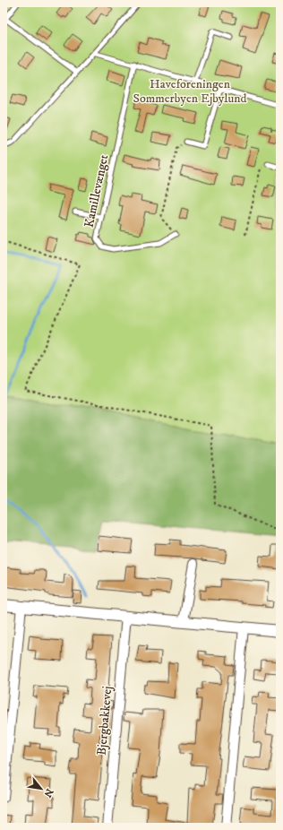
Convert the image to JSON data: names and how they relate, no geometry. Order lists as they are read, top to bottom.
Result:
{
  "streets": {
    "street": ["Bjergbakkevej"],
    "lane": ["Kamillevænget"]
  },
  "parks": ["Haveforeningen Sommerbyen Ejbylund"],
  "north": "bottom right"
}
